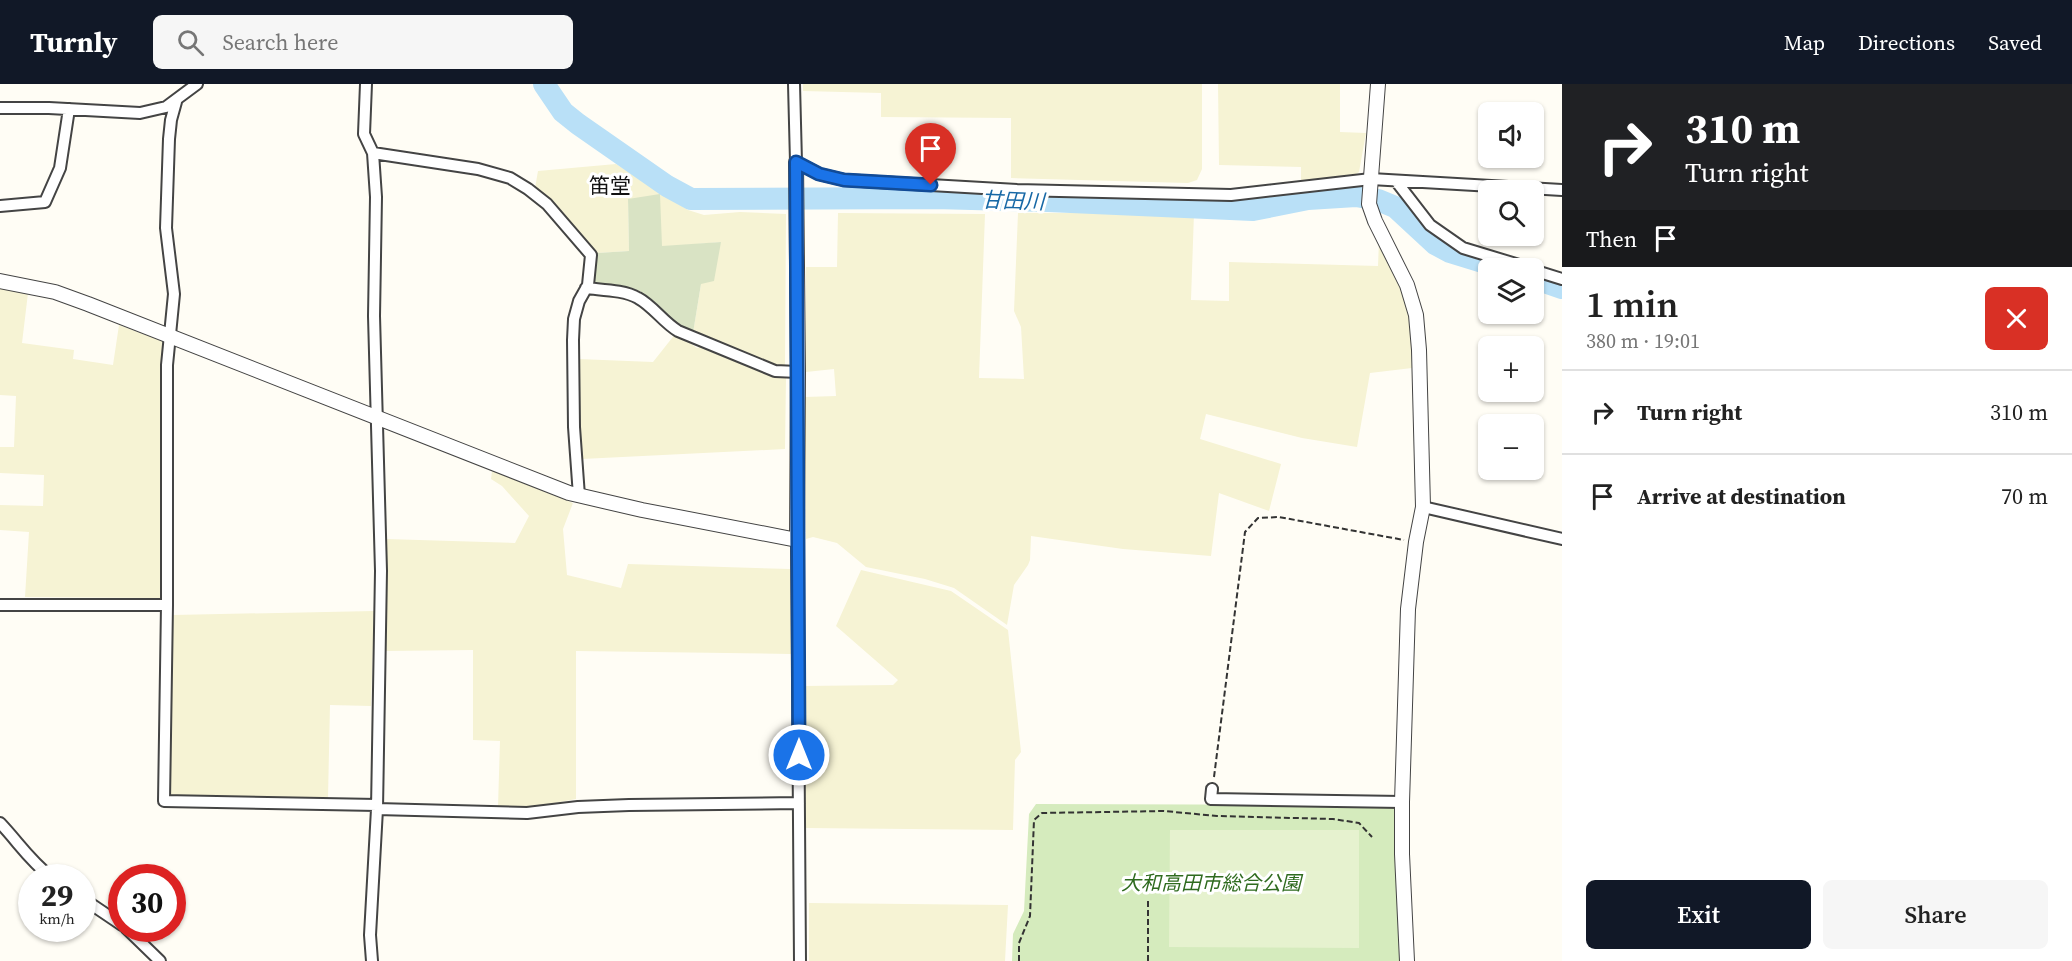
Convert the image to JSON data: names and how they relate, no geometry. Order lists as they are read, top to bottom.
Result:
{
  "districts": ["笛堂"],
  "water": ["甘田川"],
  "parks": ["大和高田市総合公園"],
  "page": {
    "header": "Turnly",
    "search": "Search here",
    "nav": ["Map", "Directions", "Saved"],
    "turn": ["310 m", "Turn right"],
    "map_buttons": ["+", "−"],
    "then": "Then",
    "heading": ["1 min", "380 m · 19:01"],
    "list": [
      {
        "name": "Turn right",
        "value": "310 m"
      },
      {
        "name": "Arrive at destination",
        "value": "70 m"
      }
    ],
    "speed": "29 km/h",
    "limit": "30",
    "buttons": ["Exit", "Share"]
  }
}
